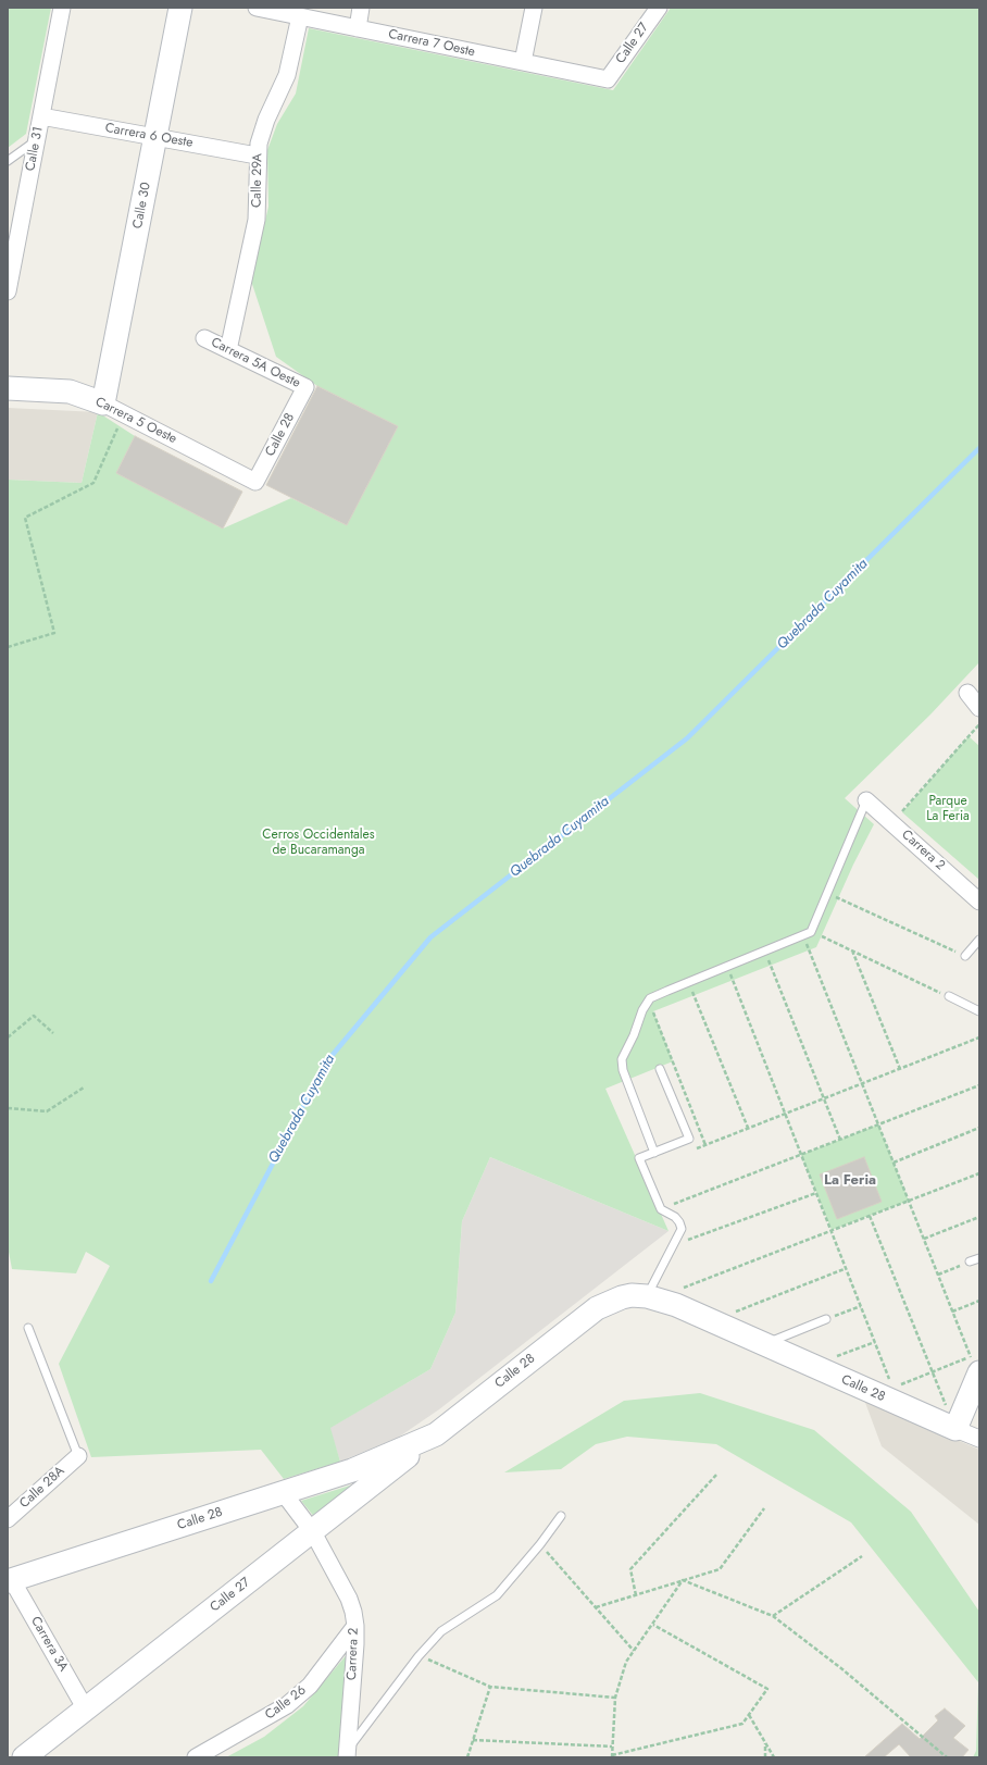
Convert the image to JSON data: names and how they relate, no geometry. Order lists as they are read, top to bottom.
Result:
{
  "streets": {
    "street": [
      "Carrera 7 Oeste",
      "Calle 27",
      "Carrera 6 Oeste",
      "Calle 31",
      "Calle 29A",
      "Calle 30",
      "Carrera 5A Oeste",
      "Carrera 5 Oeste",
      "Calle 28",
      "Carrera 2",
      "Calle 28A",
      "Carrera 3A",
      "Calle 26"
    ]
  },
  "crossings": [
    ["Carrera 7 Oeste", "Calle 27"],
    ["Carrera 7 Oeste", "Calle 29A"],
    ["Calle 27", "Calle 28"],
    ["Calle 27", "Carrera 2"],
    ["Calle 27", "Carrera 3A"],
    ["Carrera 6 Oeste", "Calle 31"],
    ["Carrera 6 Oeste", "Calle 29A"],
    ["Carrera 6 Oeste", "Calle 30"],
    ["Calle 29A", "Carrera 5A Oeste"],
    ["Calle 30", "Carrera 5 Oeste"],
    ["Carrera 5A Oeste", "Calle 28"],
    ["Carrera 5 Oeste", "Calle 28"],
    ["Calle 28", "Carrera 2"],
    ["Calle 28", "Carrera 3A"],
    ["Carrera 2", "Calle 26"]
  ],
  "districts": ["La Feria"],
  "water": ["Quebrada Cuyamita"],
  "parks": ["Parque La Feria", "Cerros Occidentales de Bucaramanga"]
}
